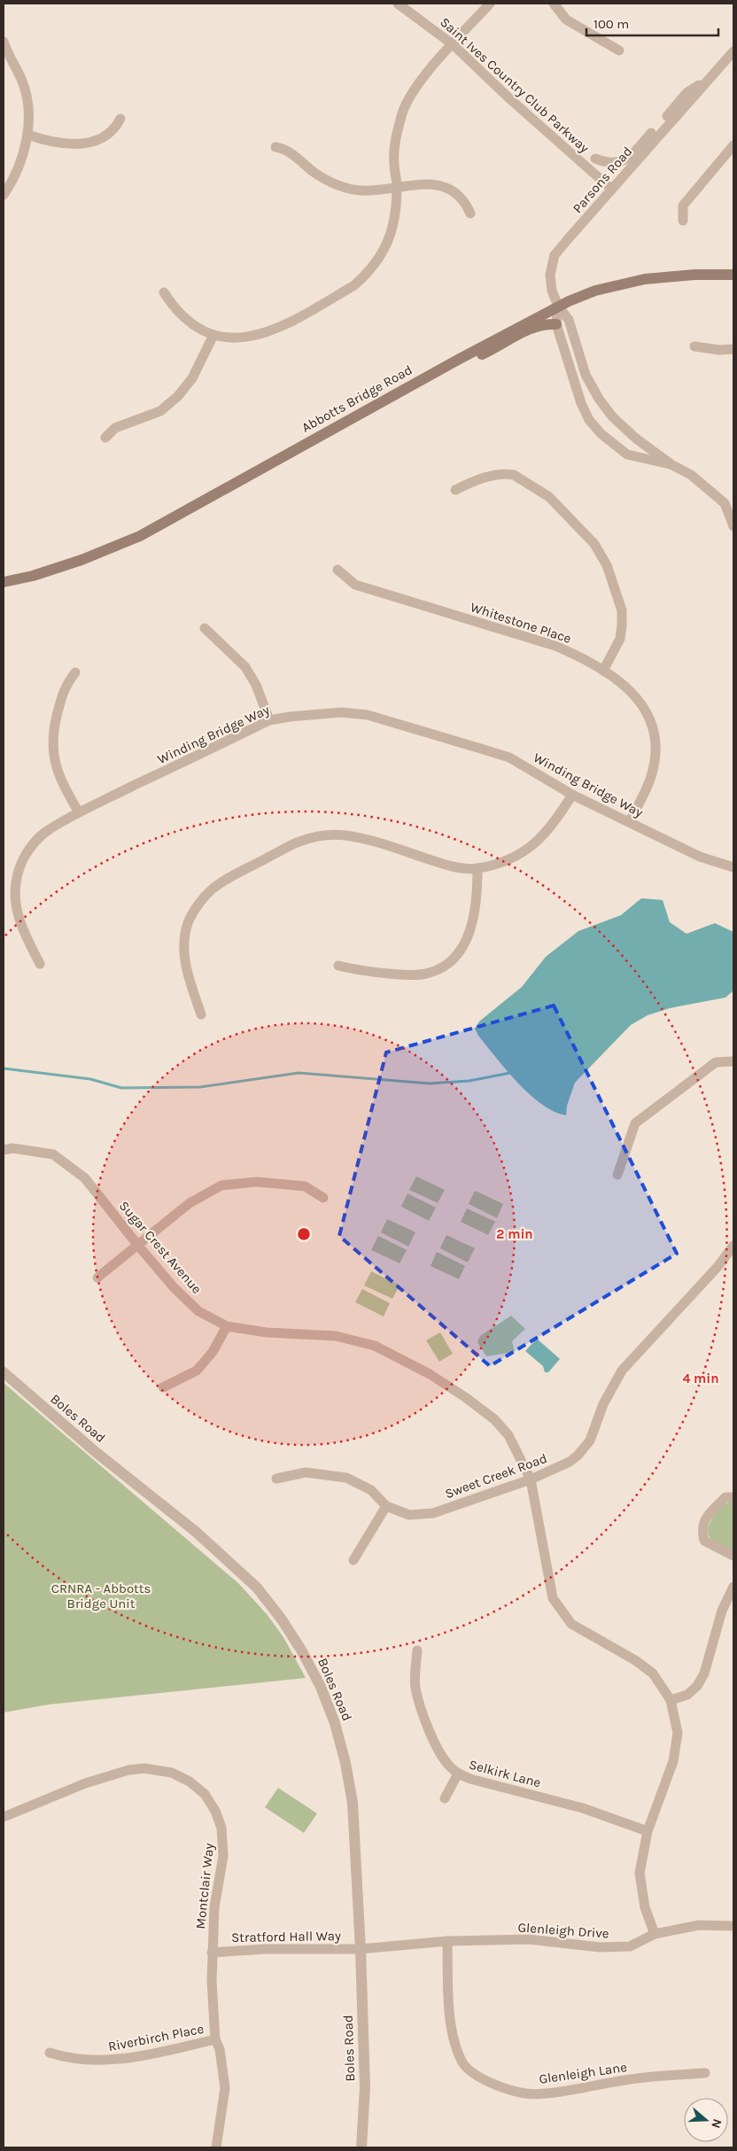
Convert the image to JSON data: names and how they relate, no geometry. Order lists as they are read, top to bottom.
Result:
{
  "streets": {
    "main road": ["Abbotts Bridge Road"],
    "street": [
      "Saint Ives Country Club Parkway",
      "Parsons Road",
      "Whitestone Place",
      "Winding Bridge Way",
      "Sugar Crest Avenue",
      "Boles Road",
      "Sweet Creek Road",
      "Selkirk Lane",
      "Montclair Way",
      "Glenleigh Drive",
      "Stratford Hall Way",
      "Riverbirch Place",
      "Glenleigh Lane"
    ]
  },
  "crossings": [
    ["Saint Ives Country Club Parkway", "Parsons Road"],
    ["Parsons Road", "Abbotts Bridge Road"],
    ["Whitestone Place", "Winding Bridge Way"],
    ["Sugar Crest Avenue", "Sweet Creek Road"],
    ["Sugar Crest Avenue", "Selkirk Lane"],
    ["Sugar Crest Avenue", "Glenleigh Drive"],
    ["Boles Road", "Glenleigh Drive"],
    ["Boles Road", "Stratford Hall Way"],
    ["Montclair Way", "Stratford Hall Way"],
    ["Montclair Way", "Riverbirch Place"],
    ["Glenleigh Drive", "Stratford Hall Way"],
    ["Glenleigh Drive", "Glenleigh Lane"]
  ],
  "parks": ["CRNRA - Abbotts Bridge Unit"],
  "scale_bar": "100 m",
  "north": "right",
  "rings": ["2 min", "4 min"]
}
